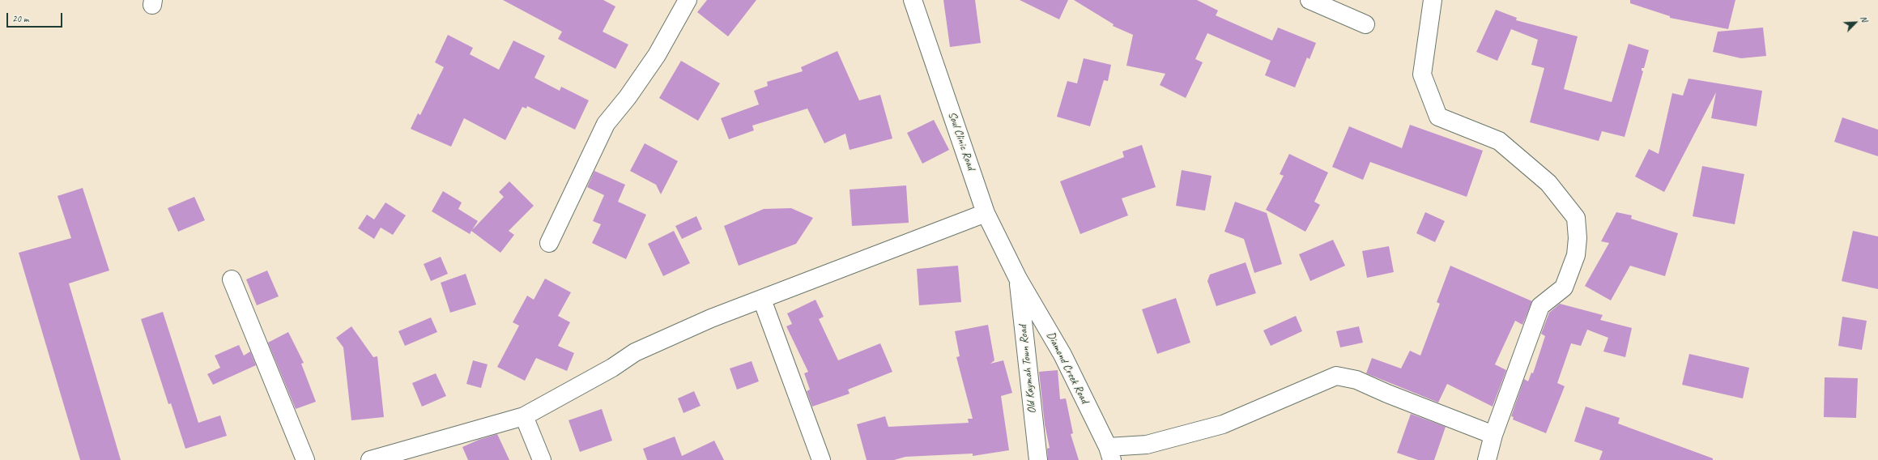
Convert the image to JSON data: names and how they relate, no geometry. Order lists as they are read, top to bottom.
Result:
{
  "streets": {
    "street": ["Soul Clinic Road", "Diamond Creek Road", "Old Kaymah Town Road"]
  },
  "crossings": [
    ["Soul Clinic Road", "Diamond Creek Road"],
    ["Soul Clinic Road", "Old Kaymah Town Road"],
    ["Diamond Creek Road", "Old Kaymah Town Road"]
  ],
  "scale_bar": "20 m",
  "north": "top right"
}
